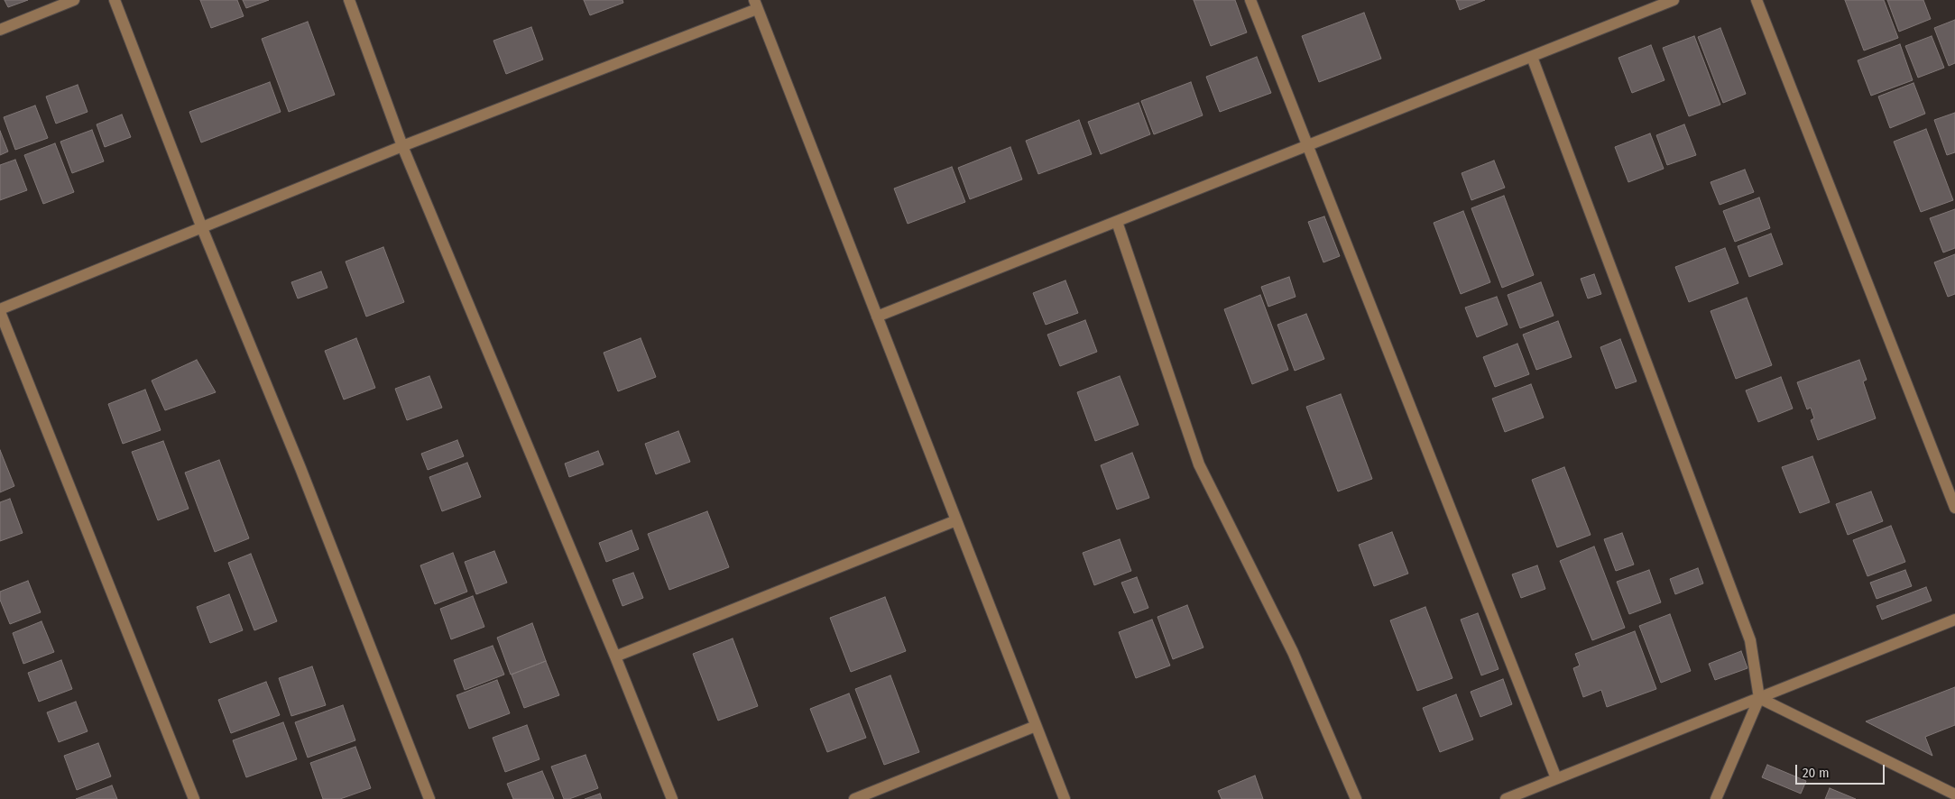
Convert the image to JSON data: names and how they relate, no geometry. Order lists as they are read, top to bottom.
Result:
{
  "scale_bar": "20 m"
}
